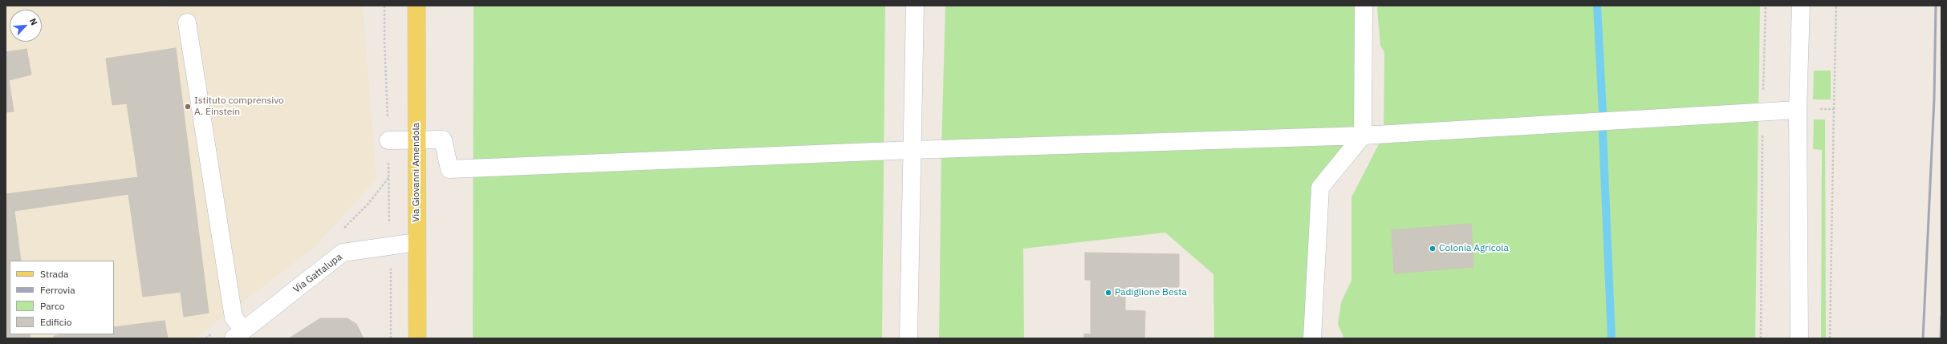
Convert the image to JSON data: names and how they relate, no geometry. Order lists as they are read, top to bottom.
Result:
{
  "streets": {
    "main road": ["Via Giovanni Amendola"],
    "street": ["Via Gattalupa"]
  },
  "crossings": [
    ["Via Giovanni Amendola", "Via Gattalupa"]
  ],
  "places": ["Istituto comprensivo A. Einstein", "Colonia Agricola", "Padiglione Besta"],
  "legend": [
    "Strada",
    "Ferrovia",
    "Parco",
    "Edificio"
  ],
  "north": "top right"
}
